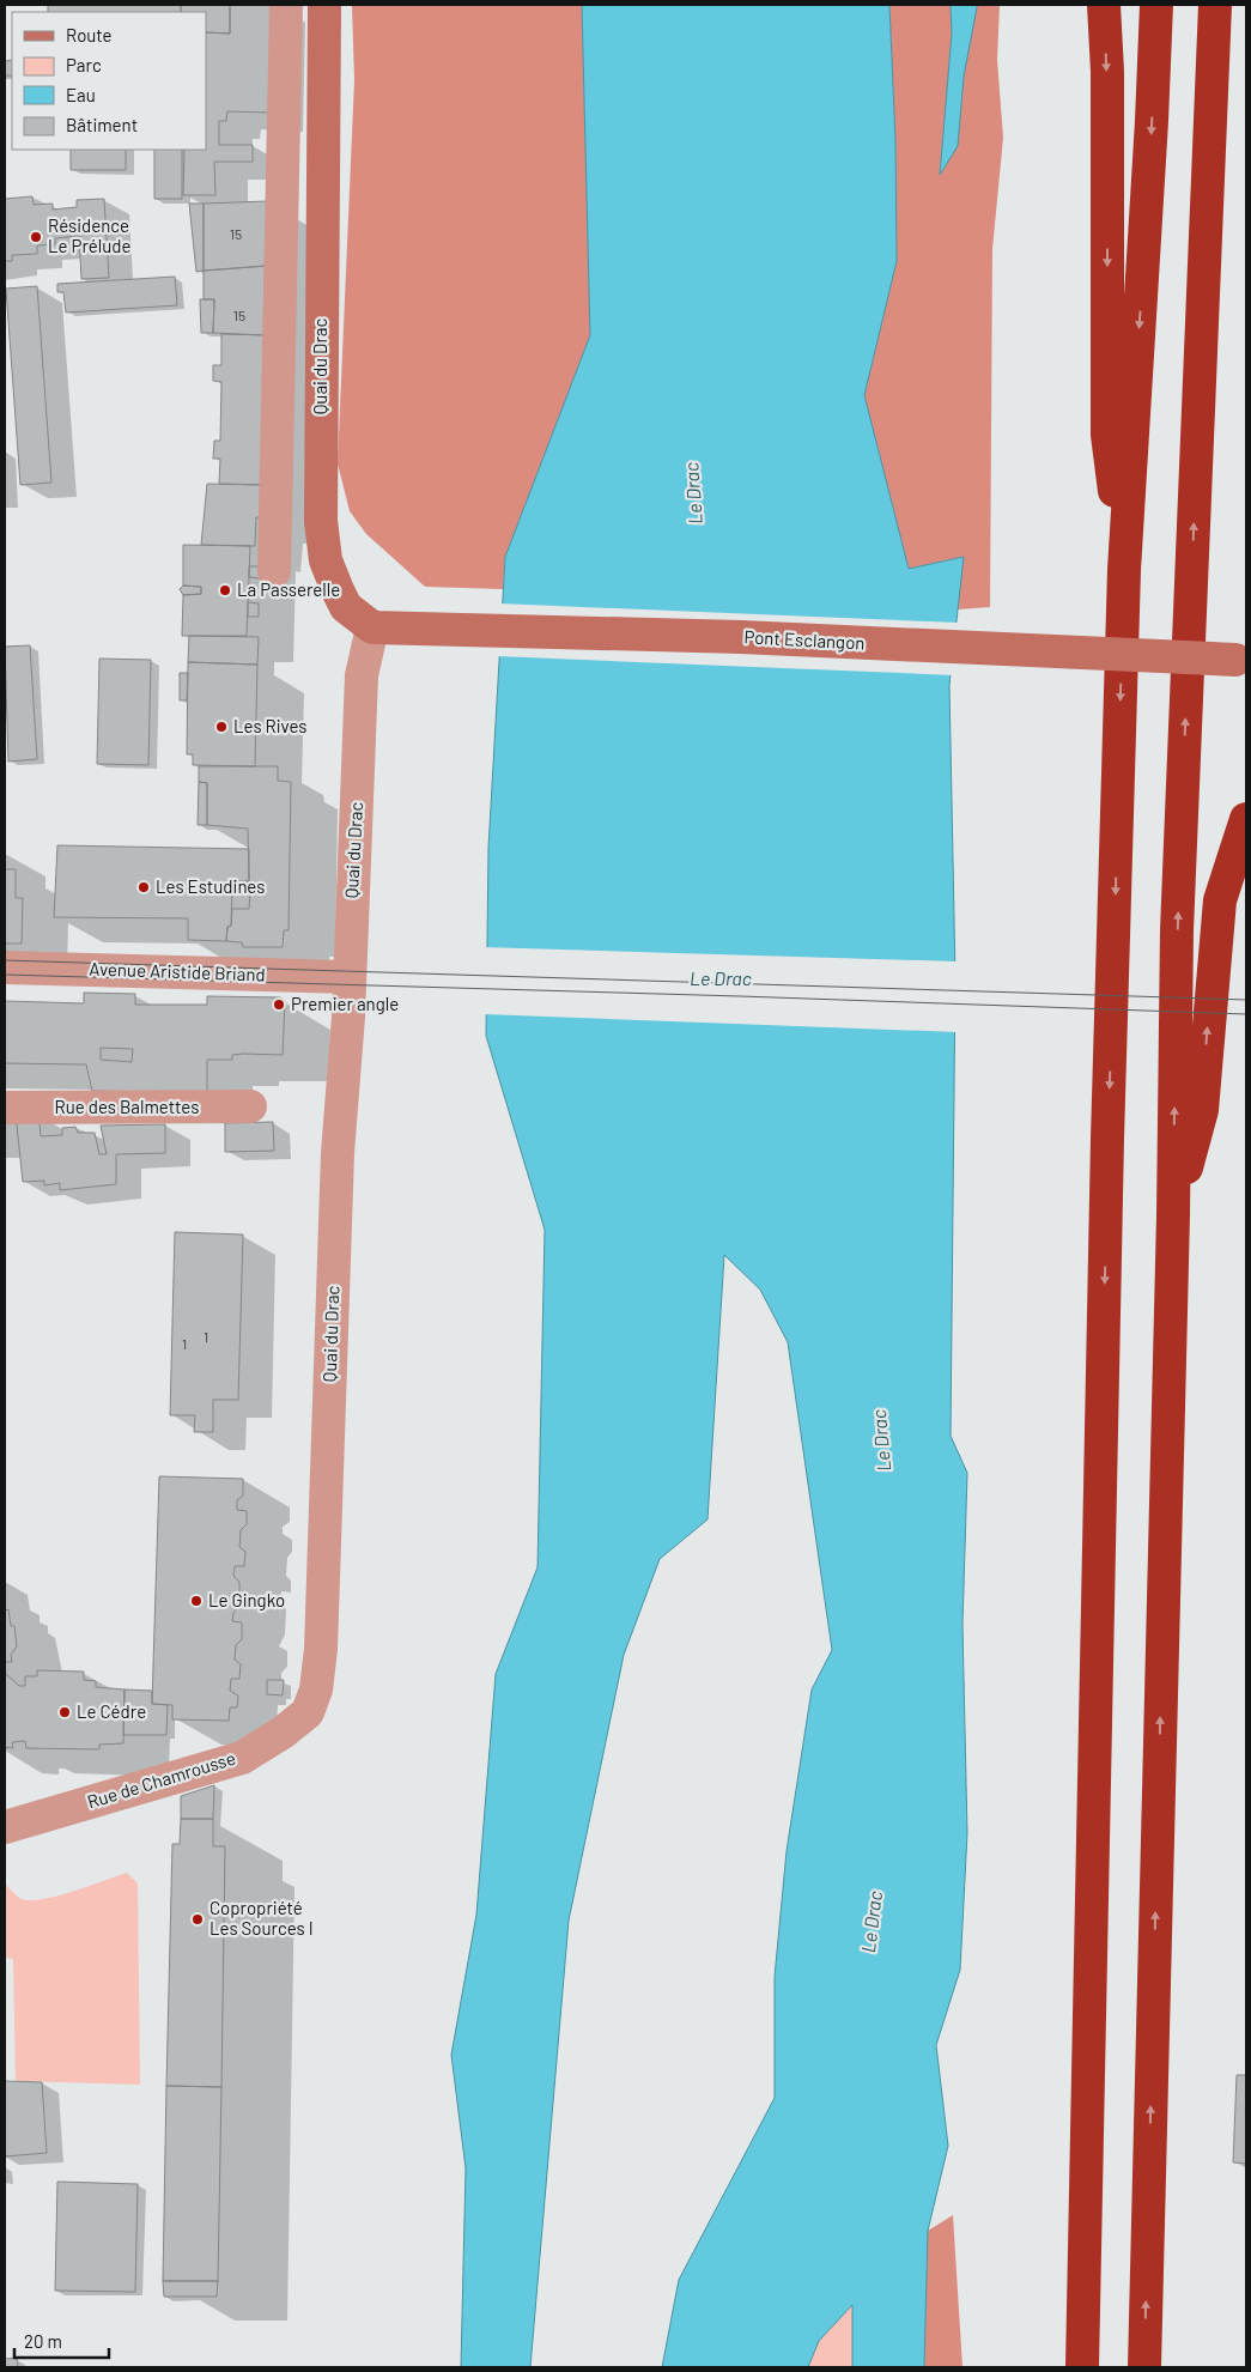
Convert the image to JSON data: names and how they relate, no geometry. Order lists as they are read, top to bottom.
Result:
{
  "streets": {
    "street": [
      "Quai du Drac",
      "Pont Esclangon",
      "Avenue Aristide Briand",
      "Rue des Balmettes",
      "Rue de Chamrousse"
    ]
  },
  "crossings": [
    ["Quai du Drac", "Pont Esclangon"],
    ["Quai du Drac", "Avenue Aristide Briand"],
    ["Quai du Drac", "Rue de Chamrousse"]
  ],
  "water": ["Le Drac"],
  "places": [
    "Résidence Le Prélude",
    "La Passerelle",
    "Les Rives",
    "Les Estudines",
    "Premier angle",
    "Le Gingko",
    "Le Cédre",
    "Copropriété Les Sources I"
  ],
  "house_numbers": [
    "15",
    "15",
    "1",
    "1"
  ],
  "legend": [
    "Route",
    "Parc",
    "Eau",
    "Bâtiment"
  ],
  "scale_bar": "20 m"
}
